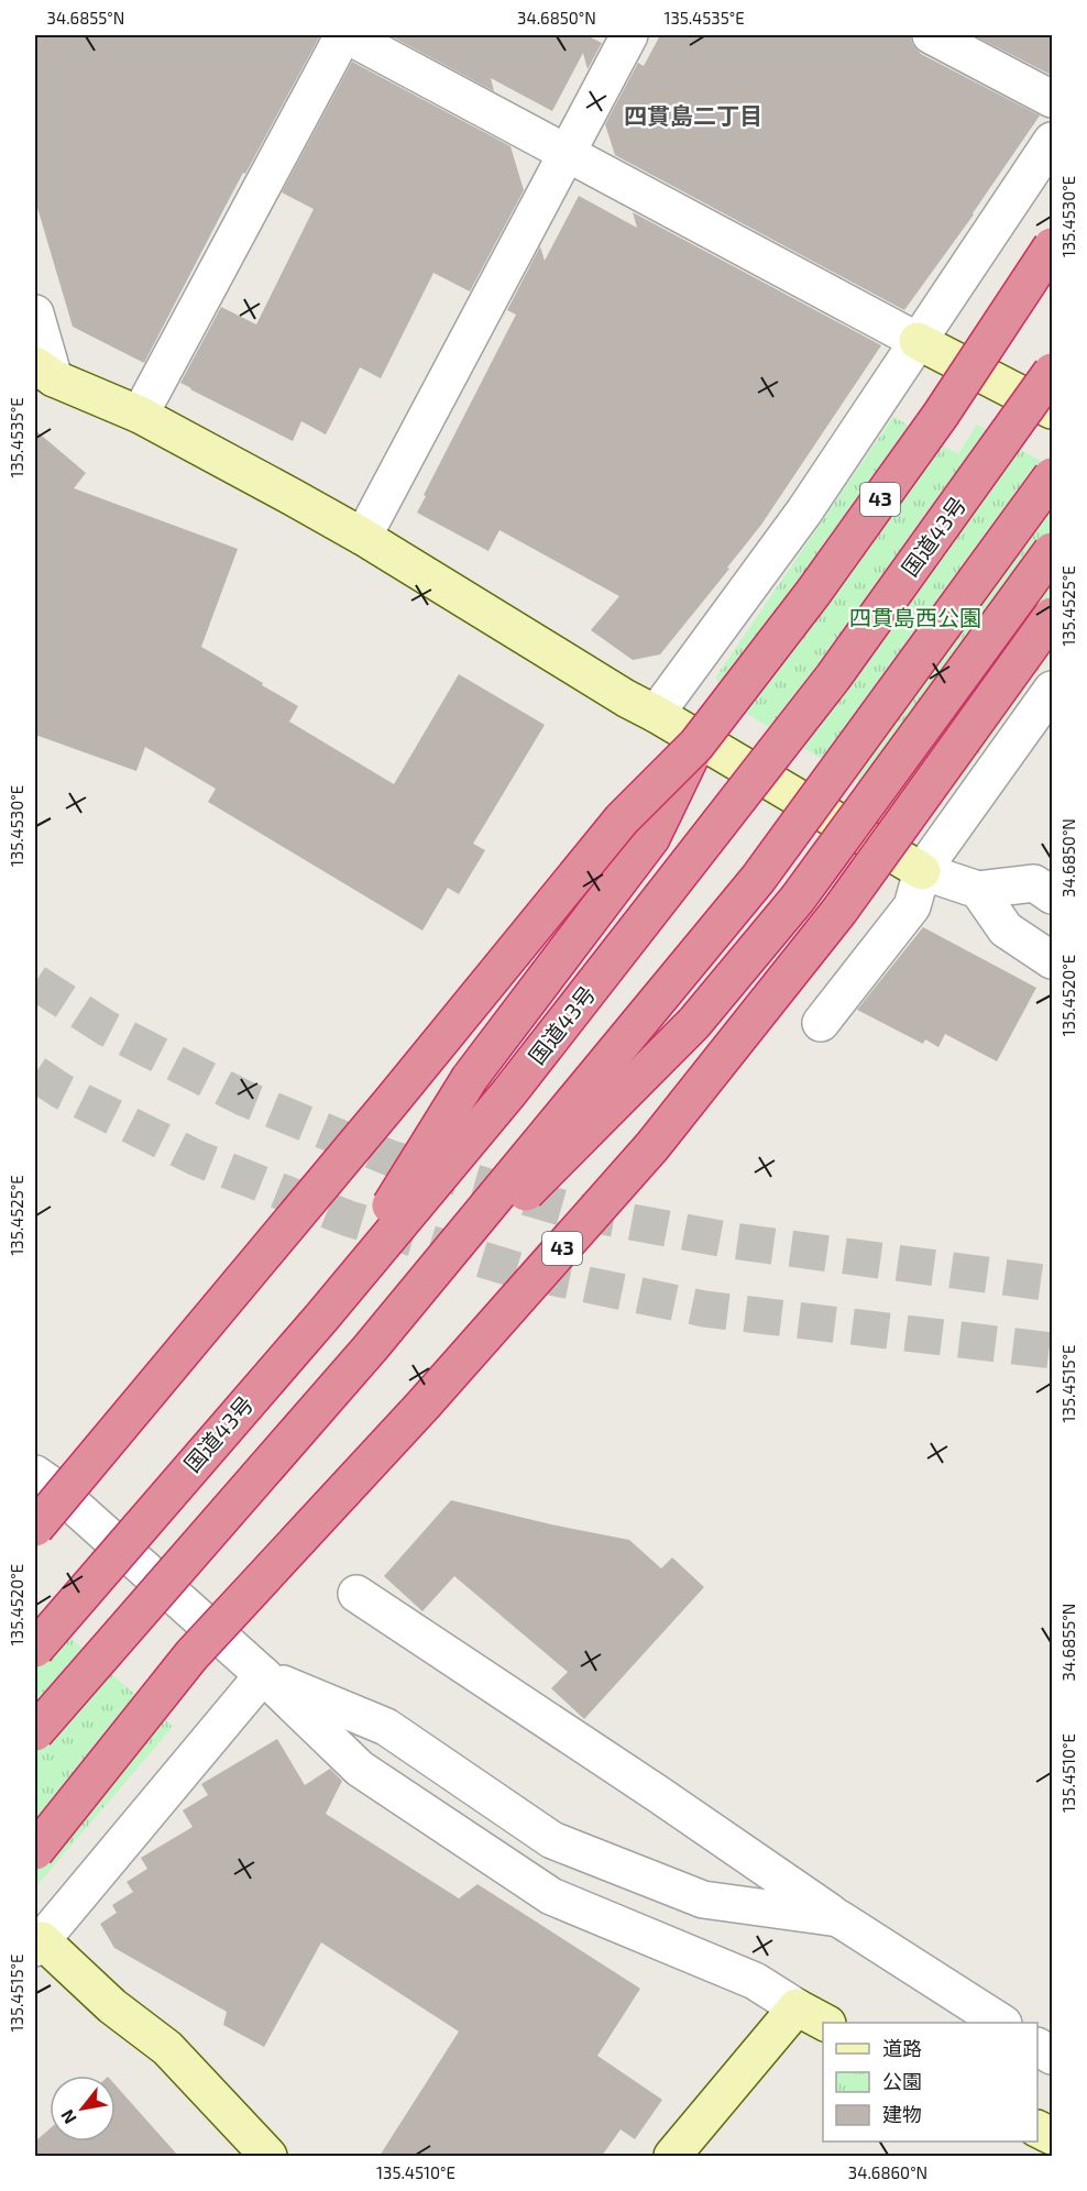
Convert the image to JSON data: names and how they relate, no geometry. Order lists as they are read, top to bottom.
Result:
{
  "streets": {
    "highway": ["43", "国道43号"]
  },
  "districts": ["四貫島二丁目"],
  "parks": ["四貫島西公園"],
  "legend": ["道路", "公園", "建物"],
  "north": "bottom left",
  "coordinates": [
    "34.6855°N",
    "34.6850°N",
    "135.4535°E",
    "135.4530°E",
    "135.4525°E",
    "135.4520°E",
    "135.4515°E",
    "135.4510°E",
    "34.6860°N"
  ]
}
